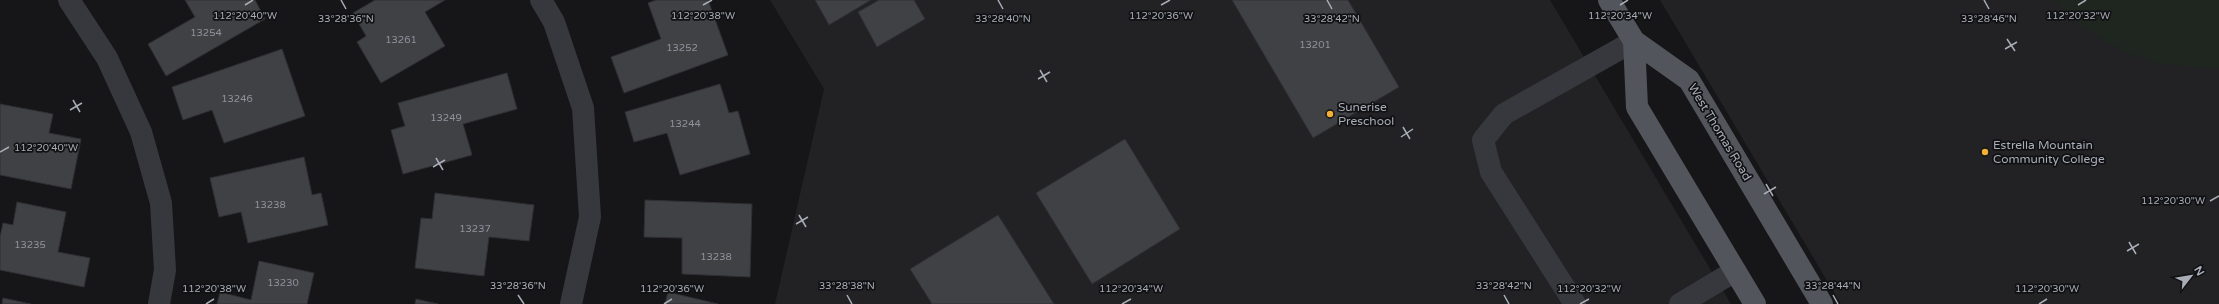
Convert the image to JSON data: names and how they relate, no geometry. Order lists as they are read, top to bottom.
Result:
{
  "streets": {
    "main road": ["West Thomas Road"]
  },
  "places": ["Sunerise Preschool", "Estrella Mountain Community College"],
  "house_numbers": [
    "13254",
    "13261",
    "13201",
    "13252",
    "13246",
    "13249",
    "13244",
    "13238",
    "13237",
    "13235",
    "13238",
    "13230"
  ],
  "north": "top right",
  "coordinates": [
    "112°20'40\"W",
    "112°20'38\"W",
    "112°20'36\"W",
    "112°20'34\"W",
    "112°20'32\"W",
    "33°28'36\"N",
    "33°28'40\"N",
    "33°28'42\"N",
    "33°28'46\"N",
    "112°20'30\"W",
    "33°28'38\"N",
    "33°28'44\"N"
  ]
}
